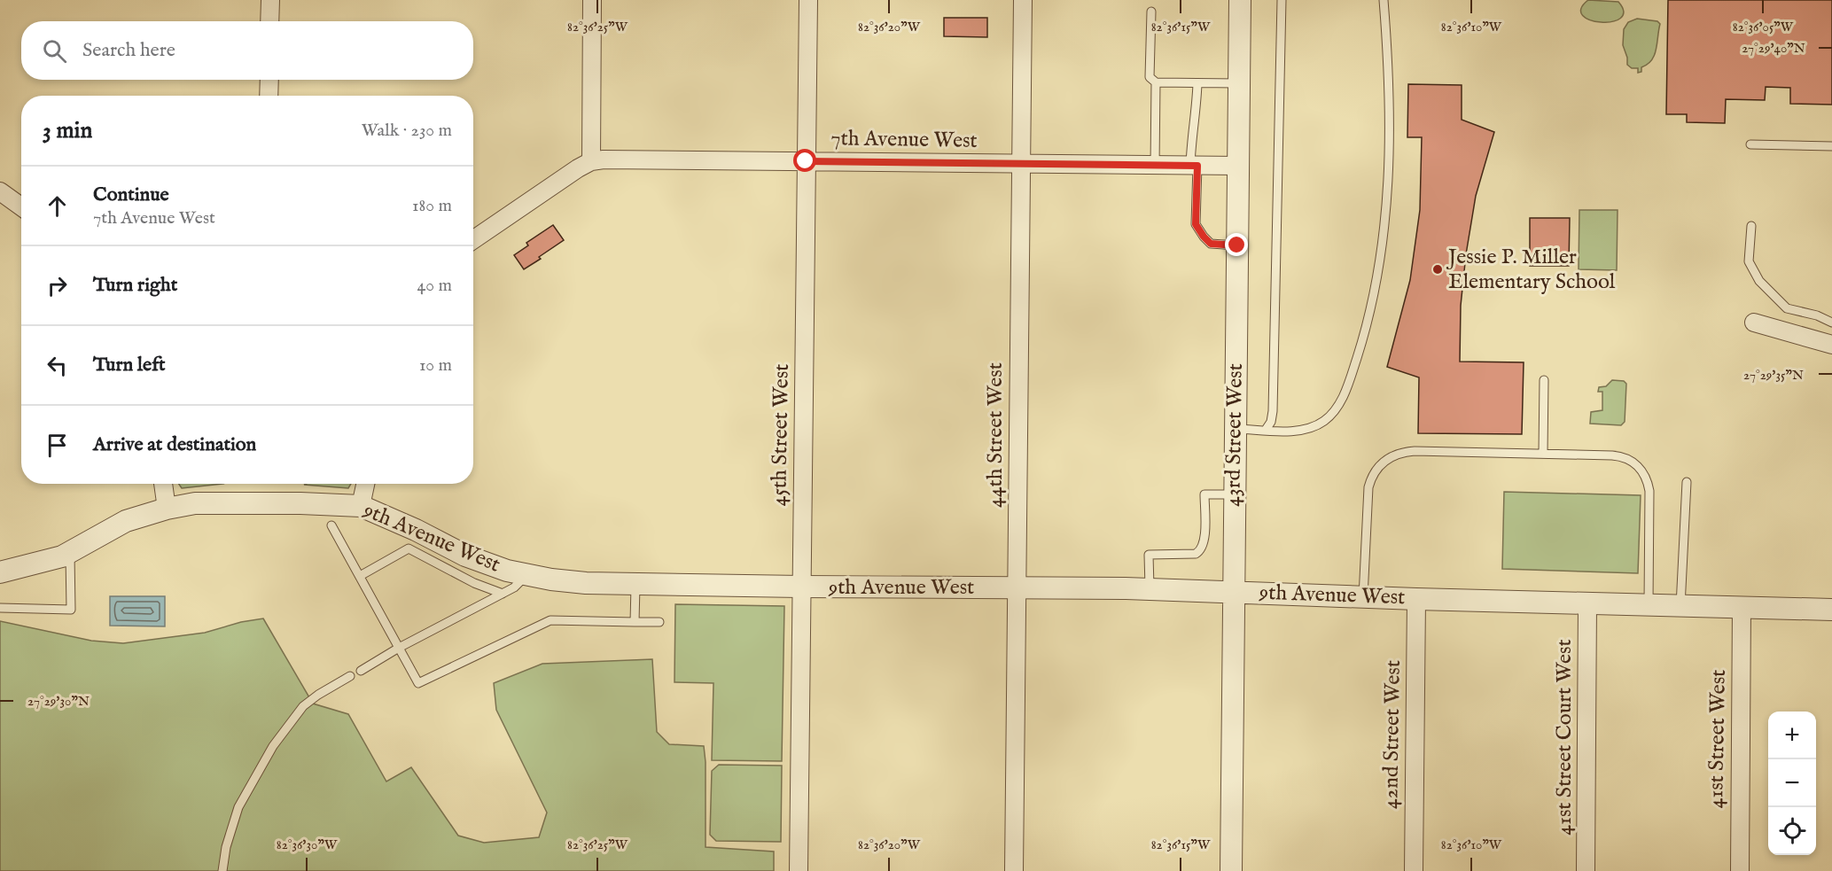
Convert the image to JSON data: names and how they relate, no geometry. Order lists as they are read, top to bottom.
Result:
{
  "streets": {
    "street": [
      "7th Avenue West",
      "45th Street West",
      "44th Street West",
      "43rd Street West",
      "9th Avenue West",
      "42nd Street West",
      "41st Street Court West",
      "41st Street West"
    ]
  },
  "crossings": [
    ["7th Avenue West", "45th Street West"],
    ["7th Avenue West", "44th Street West"],
    ["7th Avenue West", "43rd Street West"],
    ["45th Street West", "9th Avenue West"],
    ["44th Street West", "9th Avenue West"],
    ["43rd Street West", "9th Avenue West"],
    ["9th Avenue West", "42nd Street West"],
    ["9th Avenue West", "41st Street Court West"],
    ["9th Avenue West", "41st Street West"]
  ],
  "places": ["Jessie P. Miller Elementary School"],
  "page": {
    "search": "Search here",
    "heading": ["3 min", "Walk · 230 m"],
    "list": [
      ["Continue", "7th Avenue West", "180 m"],
      ["Turn right", "40 m"],
      ["Turn left", "10 m"],
      "Arrive at destination"
    ],
    "map_buttons": ["+", "−"]
  },
  "coordinates": [
    "82°36'25\"W",
    "82°36'20\"W",
    "82°36'15\"W",
    "82°36'10\"W",
    "82°36'05\"W",
    "27°29'40\"N",
    "27°29'35\"N",
    "27°29'30\"N",
    "82°36'30\"W"
  ]
}
